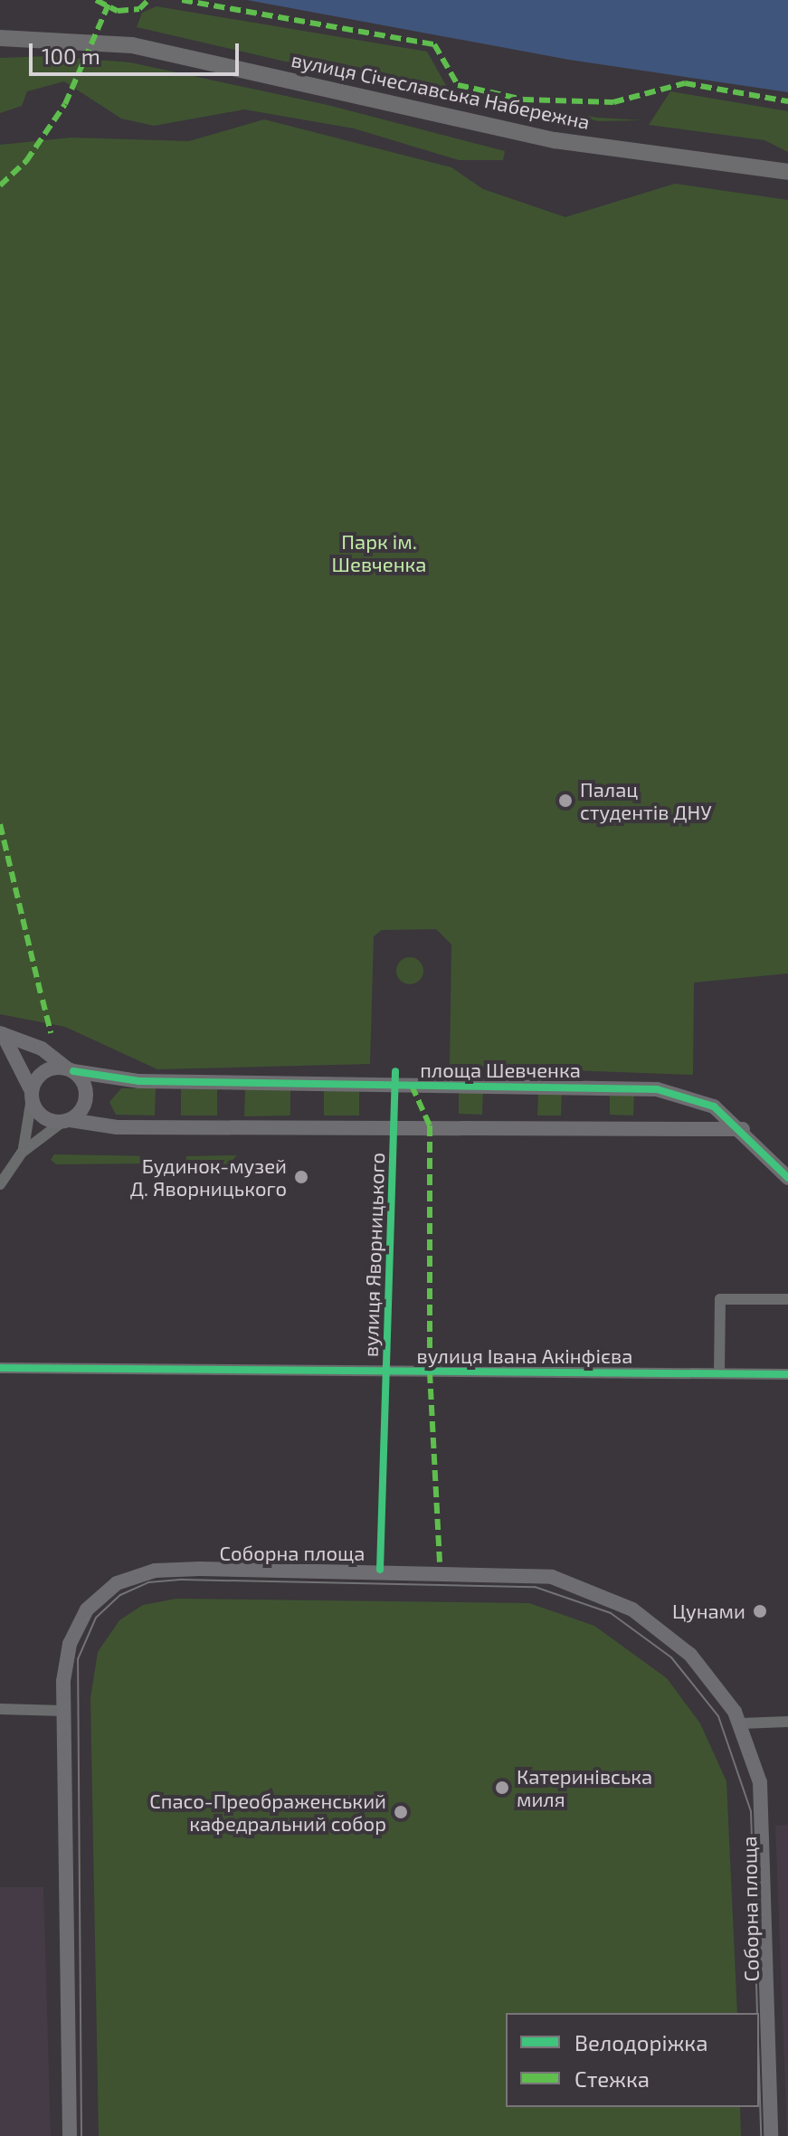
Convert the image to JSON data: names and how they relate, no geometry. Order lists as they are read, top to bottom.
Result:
{
  "streets": {
    "main road": ["вулиця Січеславська Набережна"],
    "street": ["площа Шевченка", "вулиця Івана Акінфієва", "Соборна площа"],
    "cycle path": ["вулиця Яворницького"]
  },
  "parks": ["Парк iм. Шевченка"],
  "places": [
    "Палац студентів ДНУ",
    "Будинок-музей Д. Яворницького",
    "Цунами",
    "Катеринівська миля",
    "Спасо-Преображенський кафедральний собор"
  ],
  "legend": ["Велодоріжка", "Стежка"],
  "scale_bar": "100 m"
}
